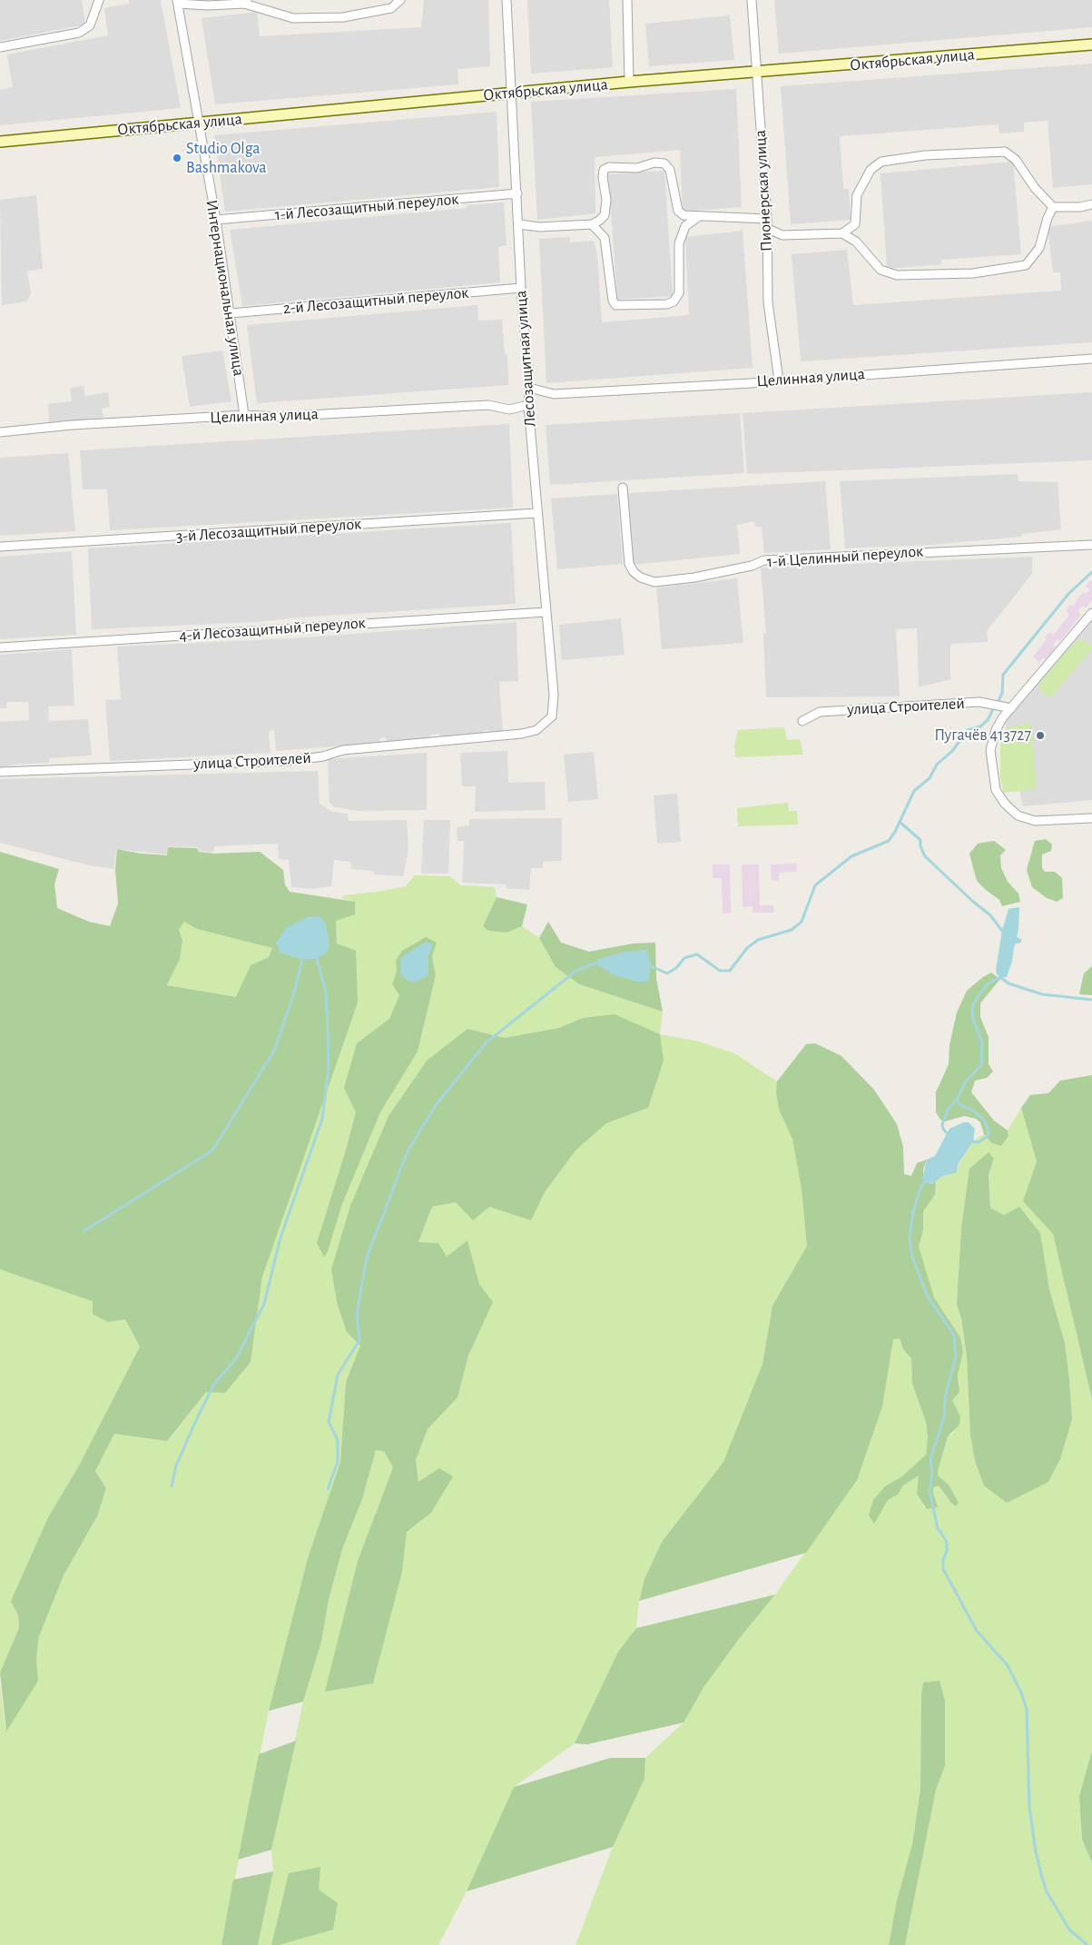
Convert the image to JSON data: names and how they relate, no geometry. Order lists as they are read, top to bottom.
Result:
{
  "streets": {
    "street": [
      "Октябрьская улица",
      "Пионерская улица",
      "1-й Лесозащитный переулок",
      "Интернациональная улица",
      "2-й Лесозащитный переулок",
      "Лесозащитная улица",
      "Целинная улица",
      "3-й Лесозащитный переулок",
      "1-й Целинный переулок",
      "4-й Лесозащитный переулок",
      "улица Строителей"
    ]
  },
  "crossings": [
    ["Октябрьская улица", "Пионерская улица"],
    ["Октябрьская улица", "Интернациональная улица"],
    ["Октябрьская улица", "Лесозащитная улица"],
    ["Пионерская улица", "Целинная улица"],
    ["1-й Лесозащитный переулок", "Интернациональная улица"],
    ["1-й Лесозащитный переулок", "Лесозащитная улица"],
    ["Интернациональная улица", "2-й Лесозащитный переулок"],
    ["Интернациональная улица", "Целинная улица"],
    ["2-й Лесозащитный переулок", "Лесозащитная улица"],
    ["Лесозащитная улица", "Целинная улица"],
    ["Лесозащитная улица", "3-й Лесозащитный переулок"],
    ["Лесозащитная улица", "4-й Лесозащитный переулок"],
    ["Лесозащитная улица", "улица Строителей"]
  ],
  "places": ["Studio Olga Bashmakova", "Пугачёв 413727"]
}
